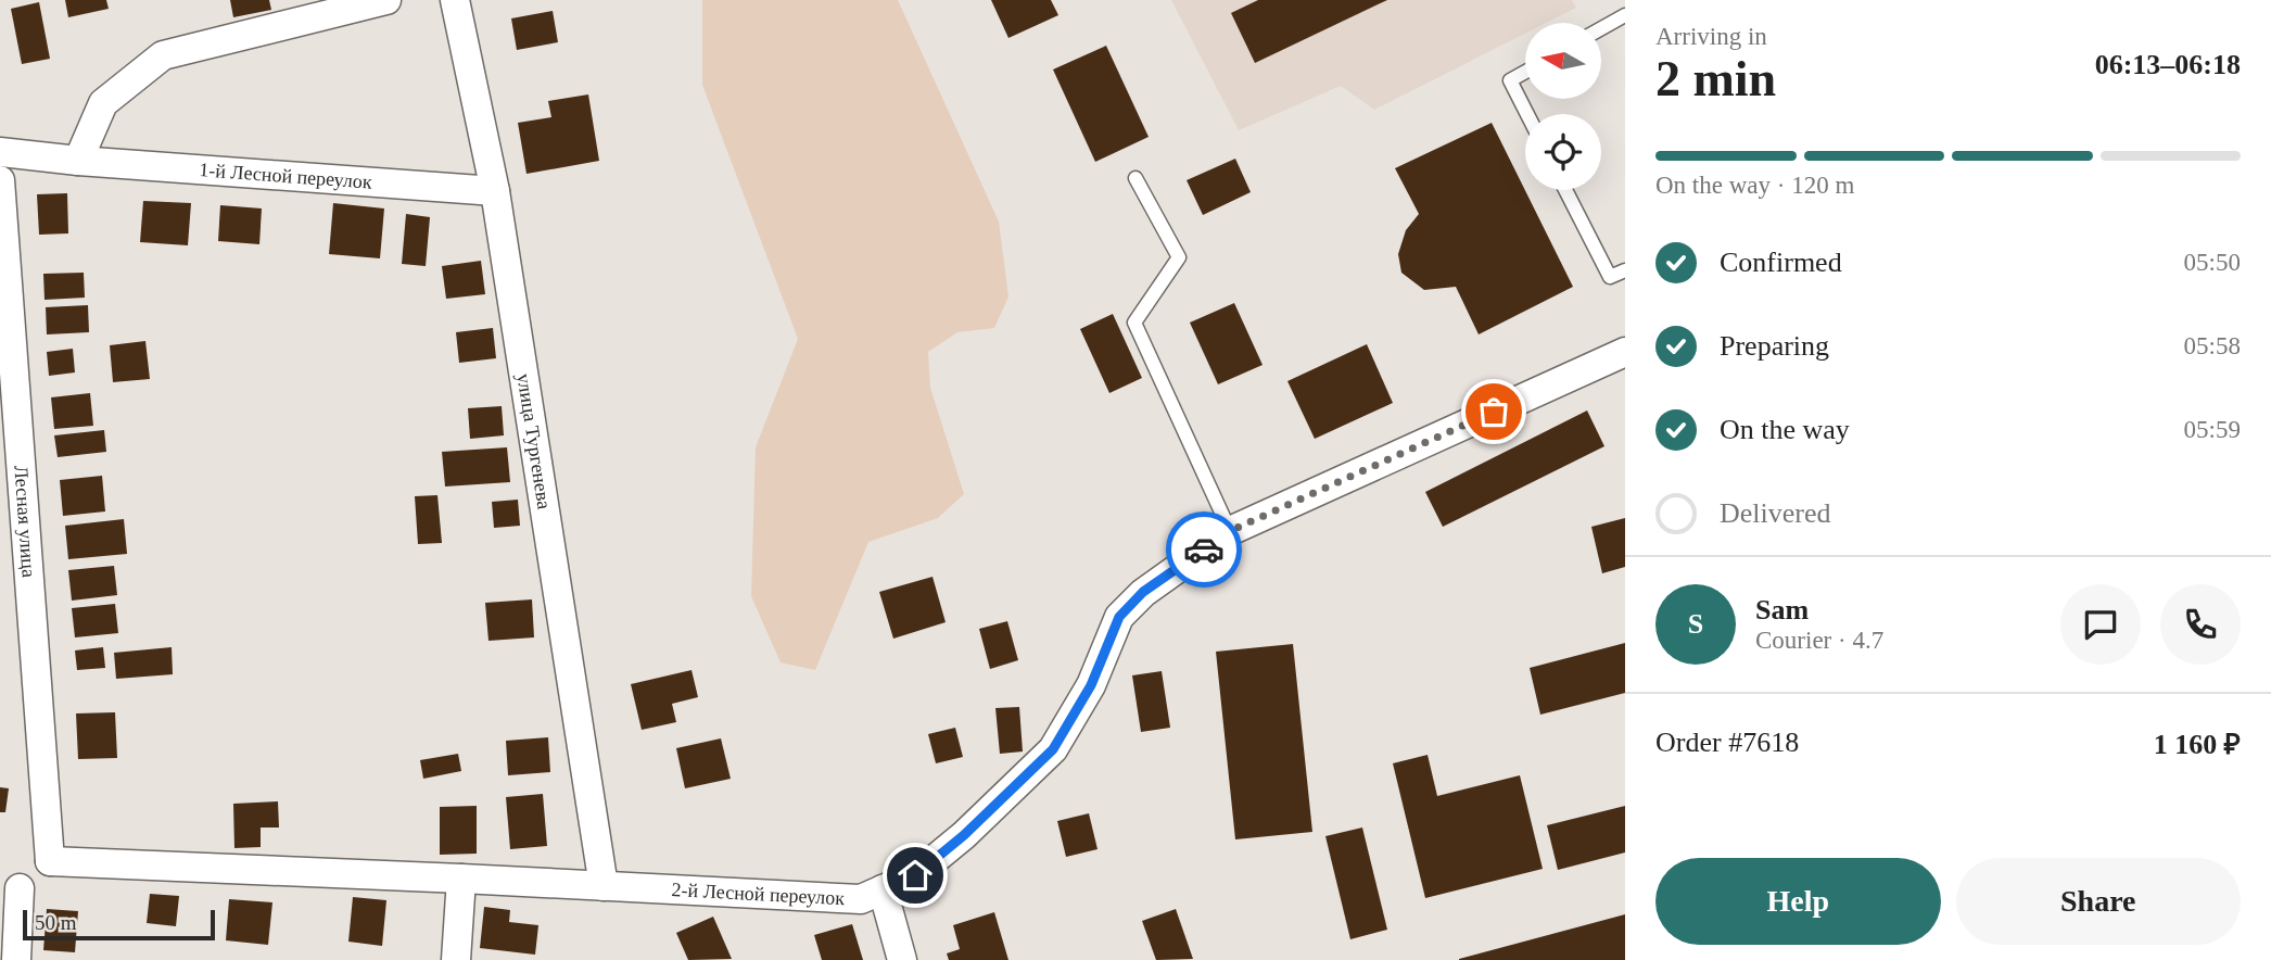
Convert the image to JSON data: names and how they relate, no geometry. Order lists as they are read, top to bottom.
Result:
{
  "streets": {
    "street": [
      "1-й Лесной переулок",
      "улица Тургенева",
      "Лесная улица",
      "2-й Лесной переулок"
    ]
  },
  "crossings": [
    ["1-й Лесной переулок", "улица Тургенева"],
    ["улица Тургенева", "2-й Лесной переулок"],
    ["Лесная улица", "2-й Лесной переулок"]
  ],
  "scale_bar": "50 m",
  "north": "left",
  "page": {
    "heading": ["2 min", "Arriving in", "06:13–06:18"],
    "panel": [
      "Sam",
      "Courier · 4.7",
      "Order #7618",
      "1 160 ₽"
    ],
    "bar": "On the way · 120 m",
    "list": [
      ["Confirmed", "05:50"],
      ["Preparing", "05:58"],
      ["On the way", "05:59"],
      "Delivered"
    ],
    "round": "S",
    "buttons": ["Help", "Share"],
    "scale": "50 m"
  }
}
